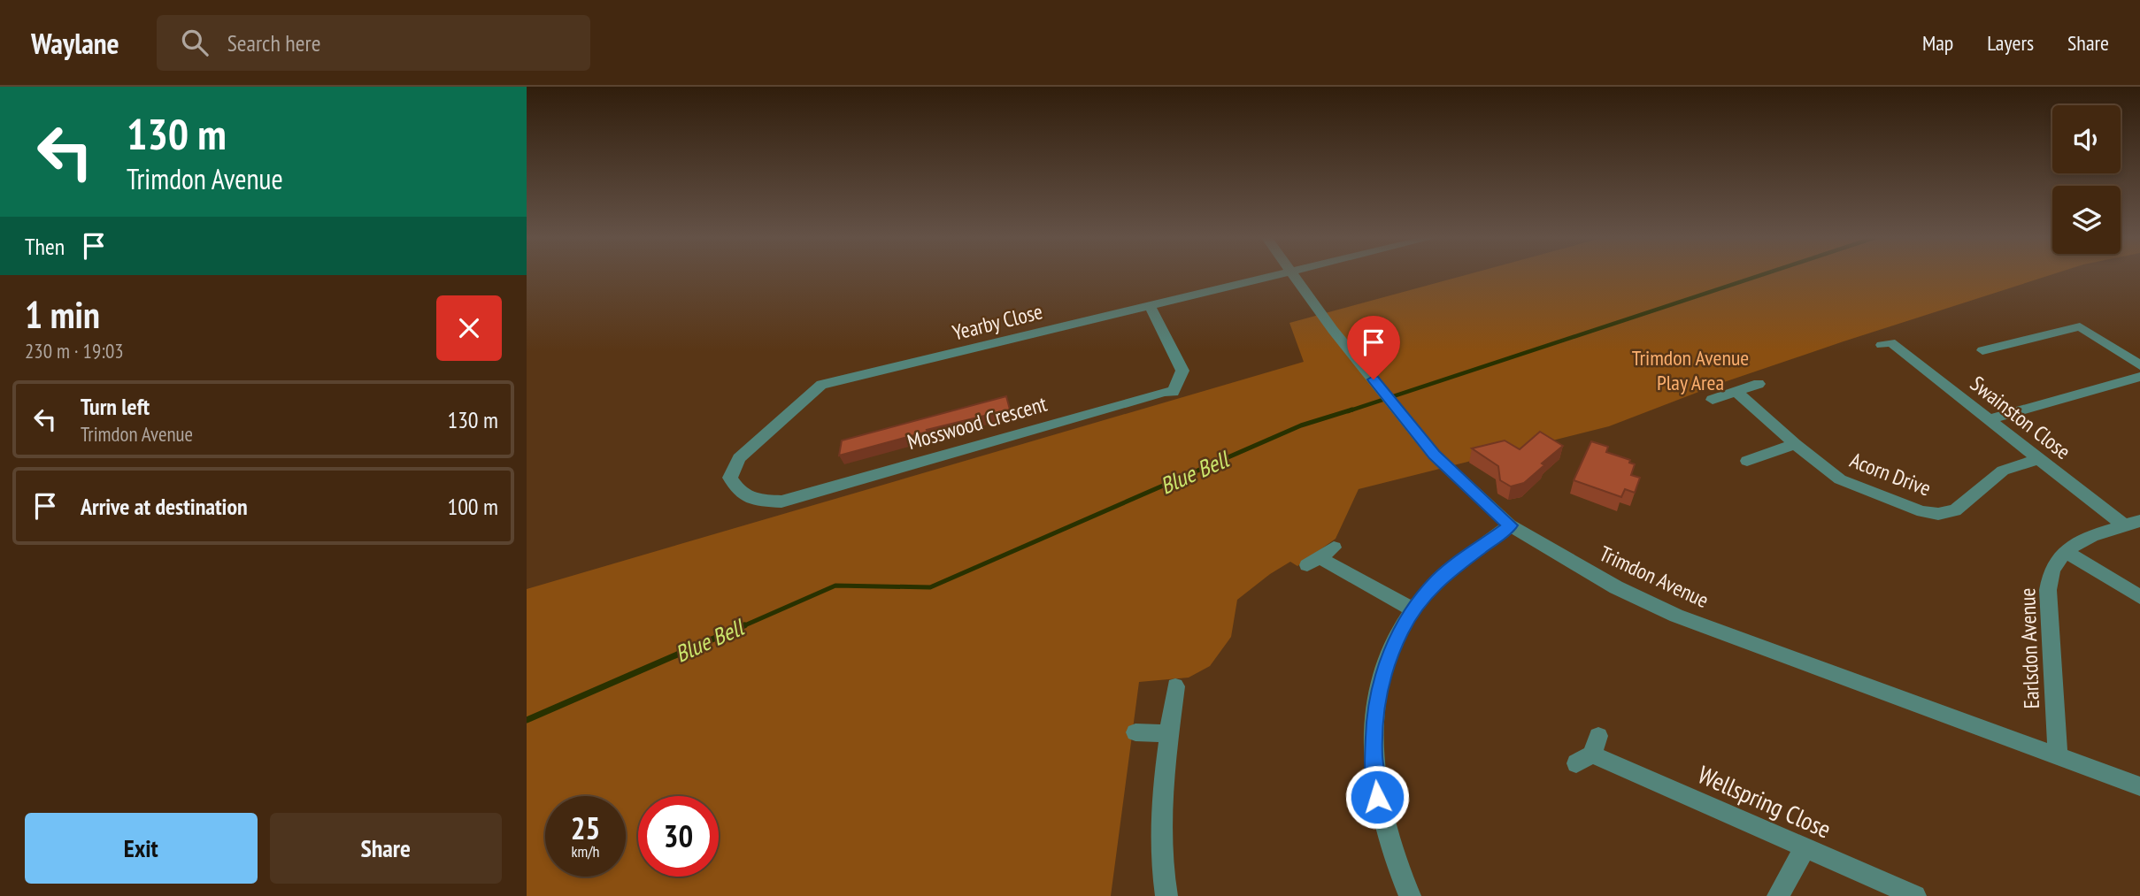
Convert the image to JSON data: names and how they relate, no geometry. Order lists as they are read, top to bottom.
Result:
{
  "streets": {
    "street": [
      "Yearby Close",
      "Swainston Close",
      "Mosswood Crescent",
      "Acorn Drive",
      "Trimdon Avenue",
      "Earlsdon Avenue",
      "Wellspring Close"
    ]
  },
  "crossings": [
    ["Yearby Close", "Mosswood Crescent"],
    ["Swainston Close", "Acorn Drive"],
    ["Trimdon Avenue", "Earlsdon Avenue"]
  ],
  "water": ["Blue Bell"],
  "parks": ["Trimdon Avenue Play Area"],
  "page": {
    "header": "Waylane",
    "search": "Search here",
    "nav": ["Map", "Layers", "Share"],
    "turn": ["130 m", "Trimdon Avenue"],
    "then": "Then",
    "heading": ["1 min", "230 m · 19:03"],
    "list": [
      {
        "name": "Turn left",
        "note": "Trimdon Avenue",
        "value": "130 m"
      },
      {
        "name": "Arrive at destination",
        "value": "100 m"
      }
    ],
    "speed": "25 km/h",
    "limit": "30",
    "buttons": ["Exit", "Share"]
  }
}
